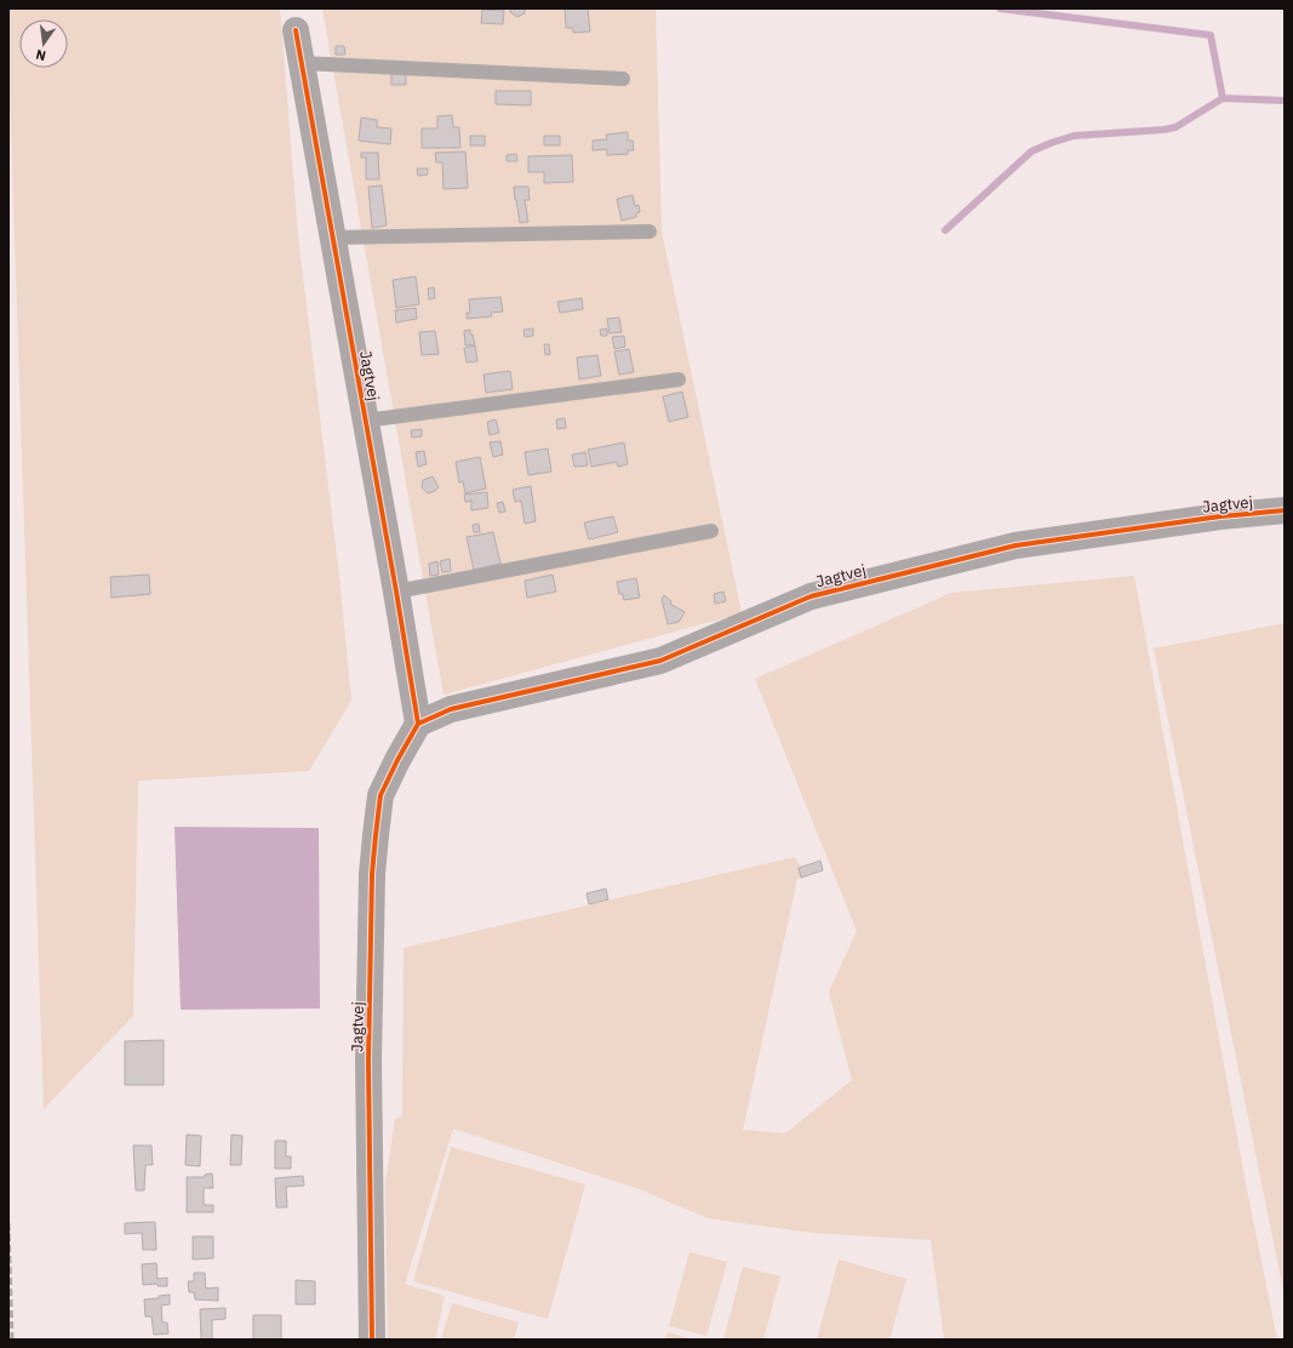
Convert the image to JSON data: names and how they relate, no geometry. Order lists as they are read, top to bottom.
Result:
{
  "streets": {
    "street": ["Jagtvej"]
  },
  "north": "bottom"
}
